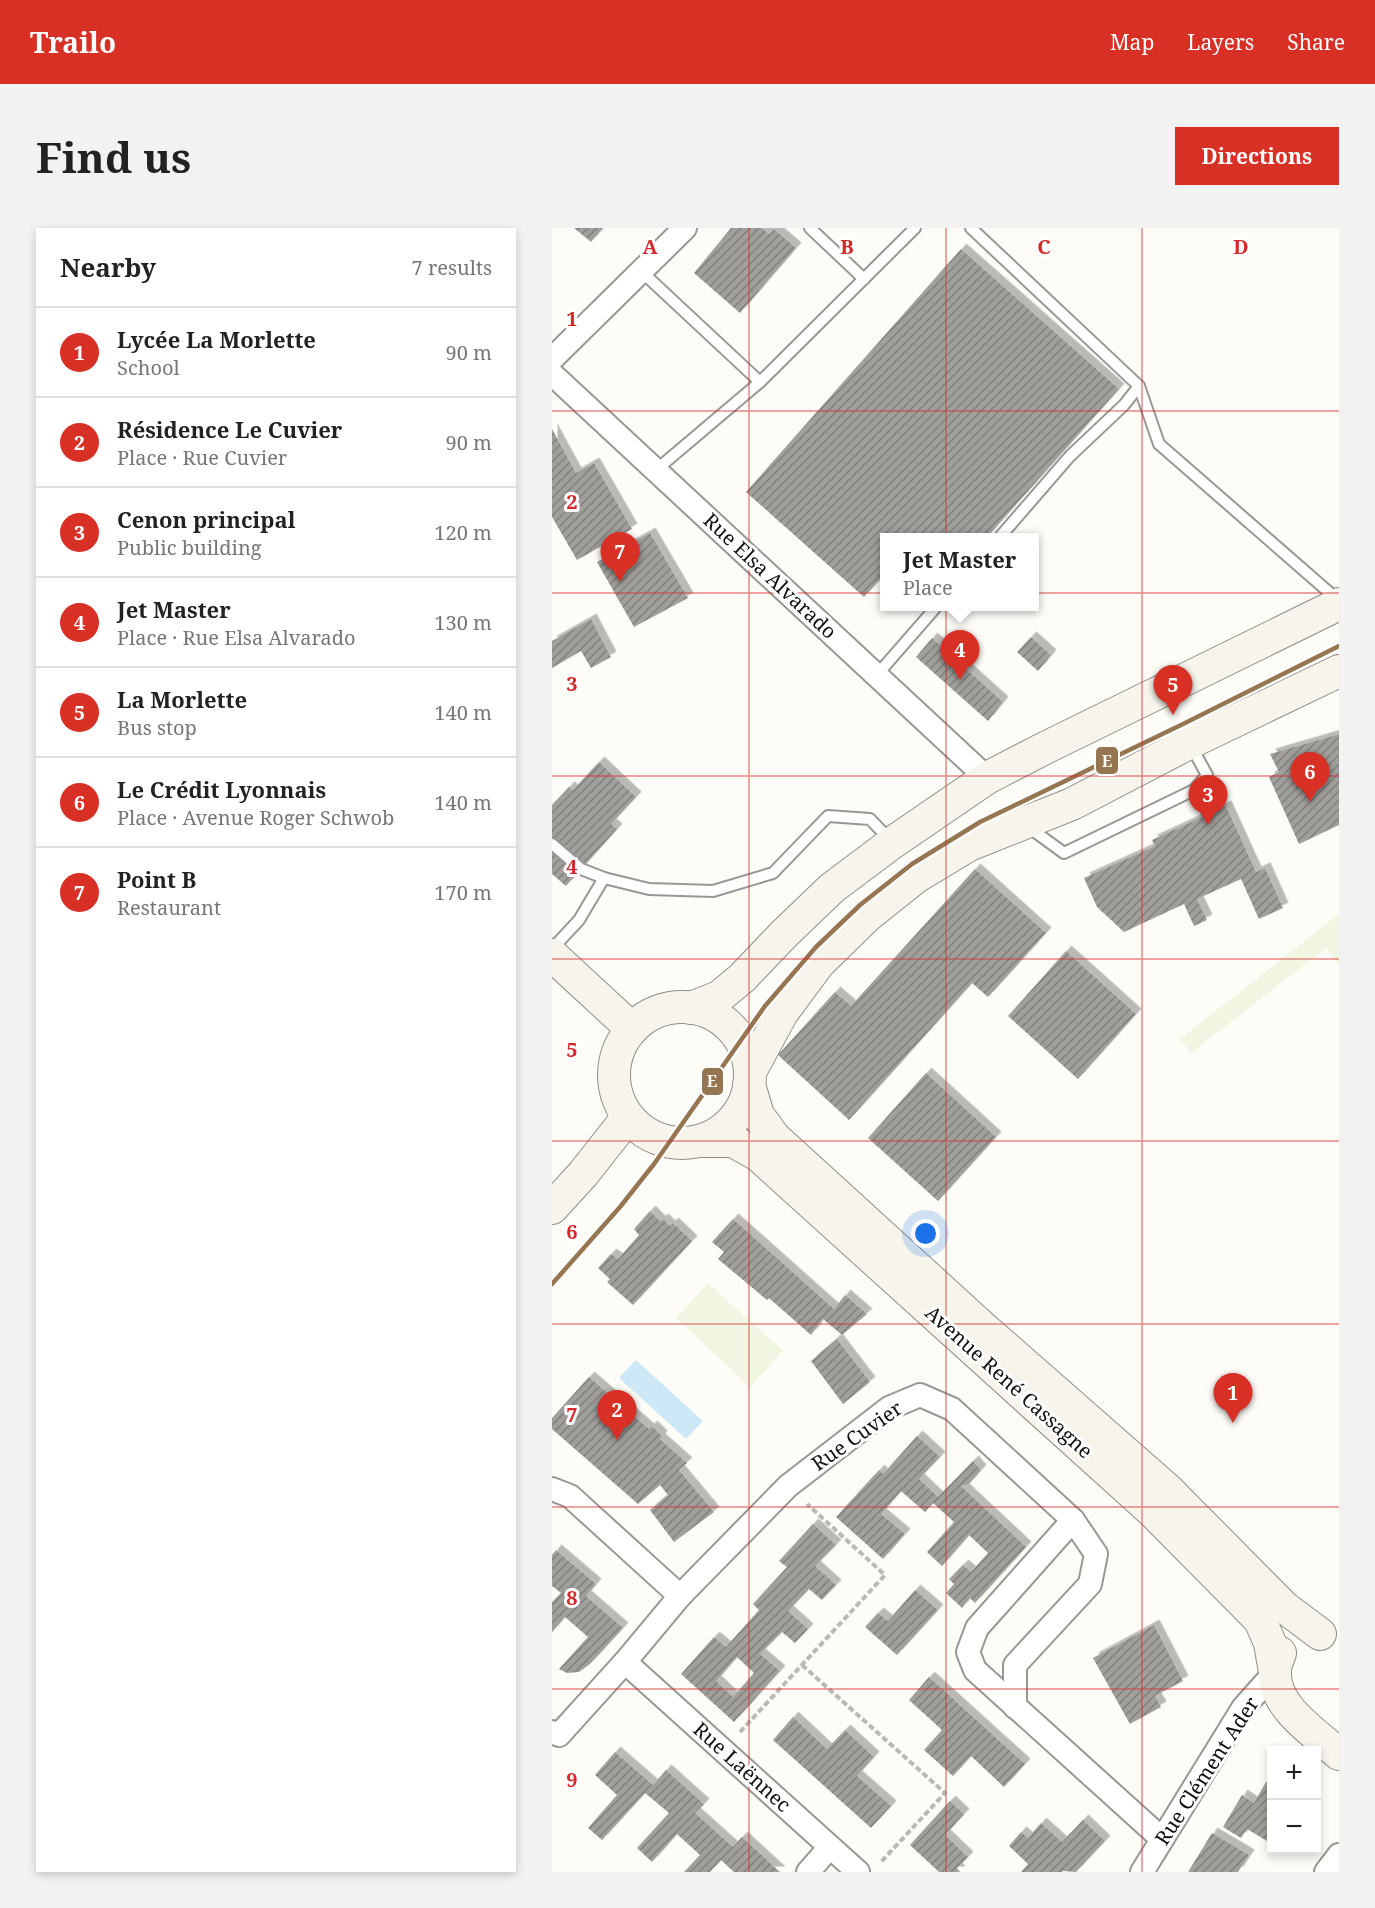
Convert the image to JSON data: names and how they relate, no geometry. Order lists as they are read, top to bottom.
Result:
{
  "streets": {
    "main road": ["Avenue René Cassagne"],
    "street": [
      "Rue Elsa Alvarado",
      "Rue Cuvier",
      "Rue Laënnec",
      "Rue Clément Ader"
    ]
  },
  "crossings": [
    ["Avenue René Cassagne", "Rue Clément Ader"],
    ["Rue Cuvier", "Rue Laënnec"]
  ],
  "lines": ["transit line E"],
  "page": {
    "header": "Trailo",
    "nav": ["Map", "Layers", "Share"],
    "buttons": "Directions",
    "title": "Find us",
    "heading": ["Nearby", "7 results"],
    "list": [
      {
        "mark": "1",
        "name": "Lycée La Morlette",
        "note": "School",
        "value": "90 m"
      },
      {
        "mark": "2",
        "name": "Résidence Le Cuvier",
        "note": "Place · Rue Cuvier",
        "value": "90 m"
      },
      {
        "mark": "3",
        "name": "Cenon principal",
        "note": "Public building",
        "value": "120 m"
      },
      {
        "mark": "4",
        "name": "Jet Master",
        "note": "Place · Rue Elsa Alvarado",
        "value": "130 m"
      },
      {
        "mark": "5",
        "name": "La Morlette",
        "note": "Bus stop",
        "value": "140 m"
      },
      {
        "mark": "6",
        "name": "Le Crédit Lyonnais",
        "note": "Place · Avenue Roger Schwob",
        "value": "140 m"
      },
      {
        "mark": "7",
        "name": "Point B",
        "note": "Restaurant",
        "value": "170 m"
      }
    ],
    "pins": [
      "7",
      "4",
      "5",
      "6",
      "3",
      "1",
      "2"
    ],
    "popup": ["Jet Master", "Place"],
    "map_buttons": ["+", "−"]
  },
  "grid": {
    "columns": [
      "A",
      "B",
      "C",
      "D"
    ],
    "rows": [
      "1",
      "2",
      "3",
      "4",
      "5",
      "6",
      "7",
      "8",
      "9"
    ]
  }
}
